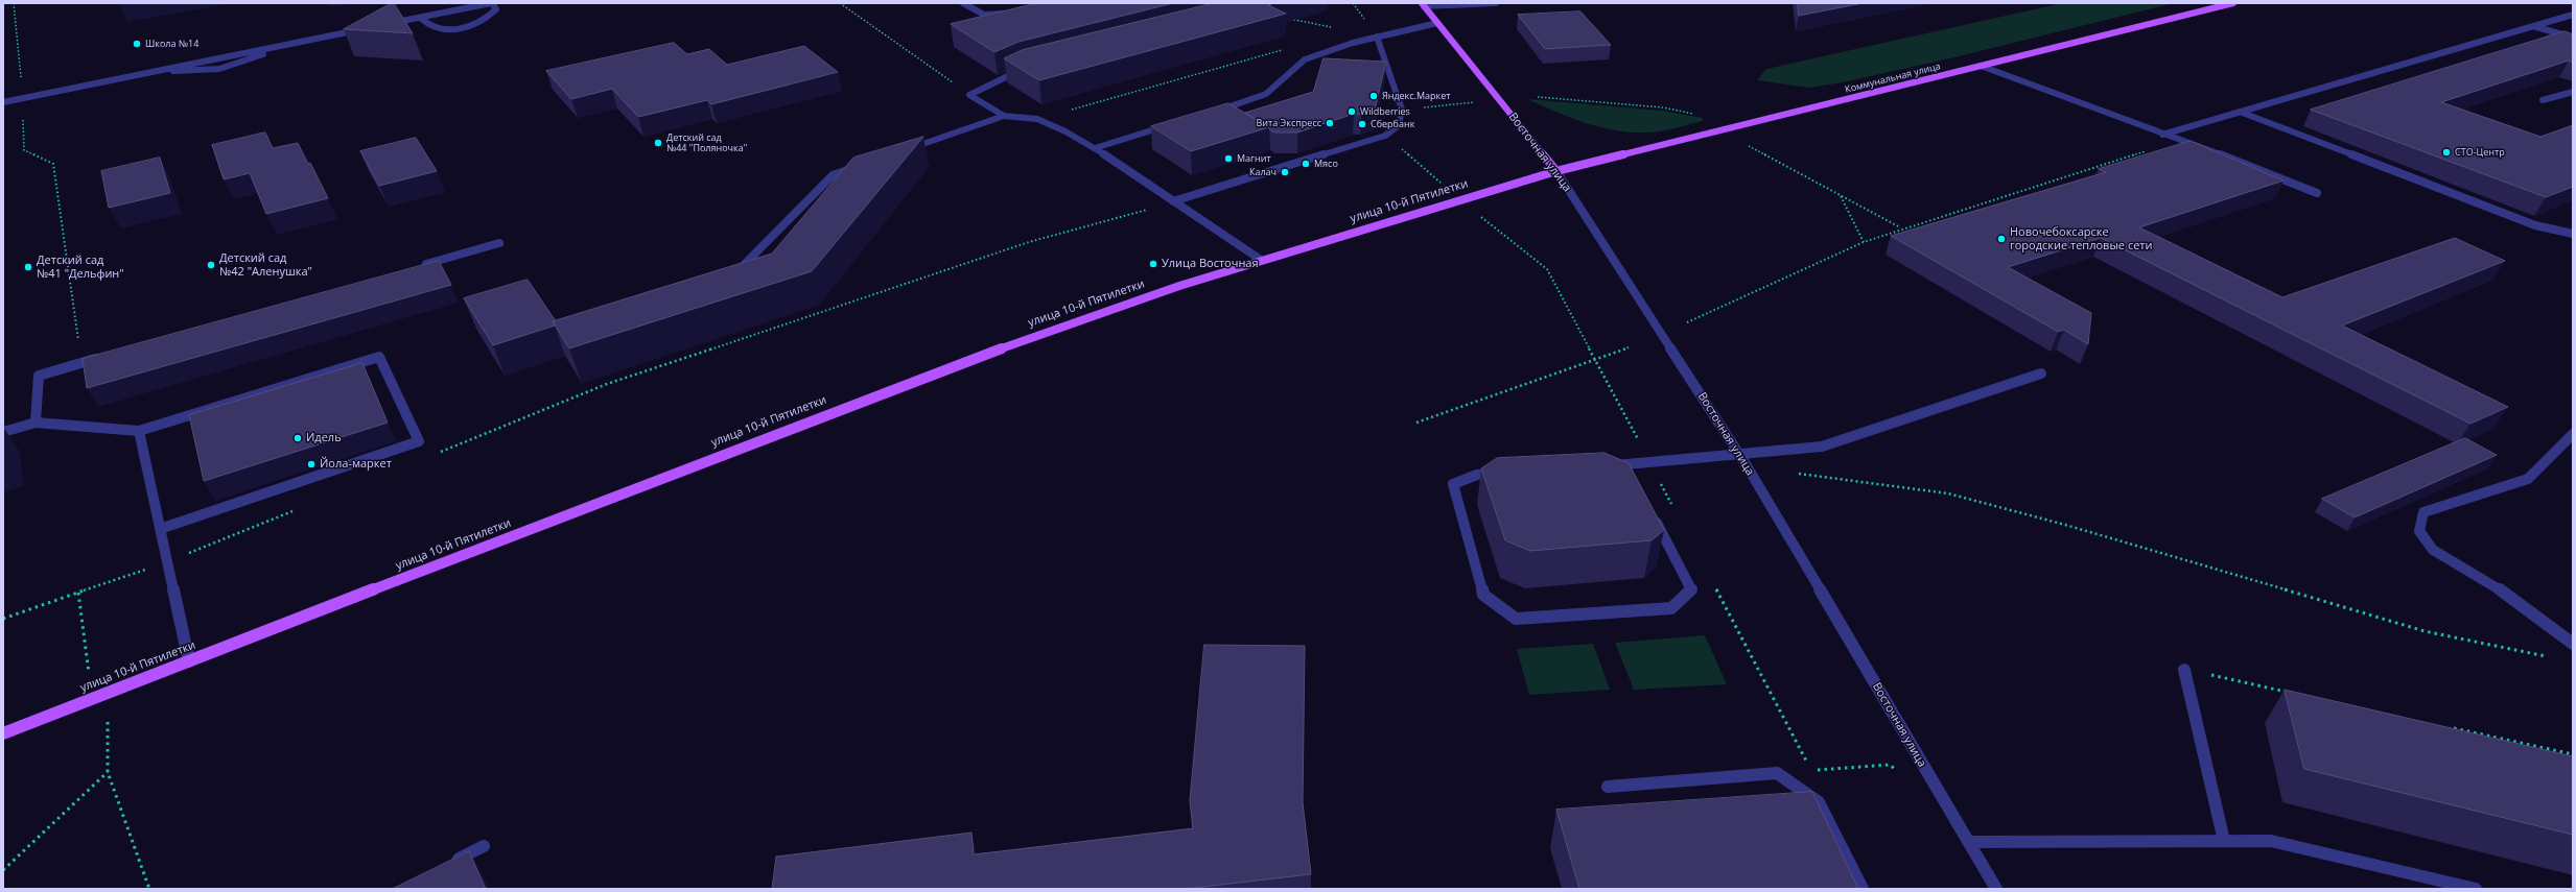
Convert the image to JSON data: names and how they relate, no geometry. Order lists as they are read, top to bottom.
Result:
{
  "streets": {
    "main road": ["Коммунальная улица", "Восточная улица", "улица 10-й Пятилетки"]
  },
  "crossings": [
    ["Коммунальная улица", "Восточная улица"],
    ["Коммунальная улица", "улица 10-й Пятилетки"],
    ["Восточная улица", "улица 10-й Пятилетки"]
  ],
  "places": [
    "Школа №14",
    "Яндекс.Маркет",
    "Wildberries",
    "Вита Экспресс",
    "Сбербанк",
    "Детский сад №44 \"Поляночка\"",
    "СТО-Центр",
    "Магнит",
    "Мясо",
    "Калач",
    "Новочебоксарске городские тепловые сети",
    "Улица Восточная",
    "Детский сад №42 \"Аленушка\"",
    "Детский сад №41 \"Дельфин\"",
    "Идель",
    "Йола-маркет"
  ]
}
